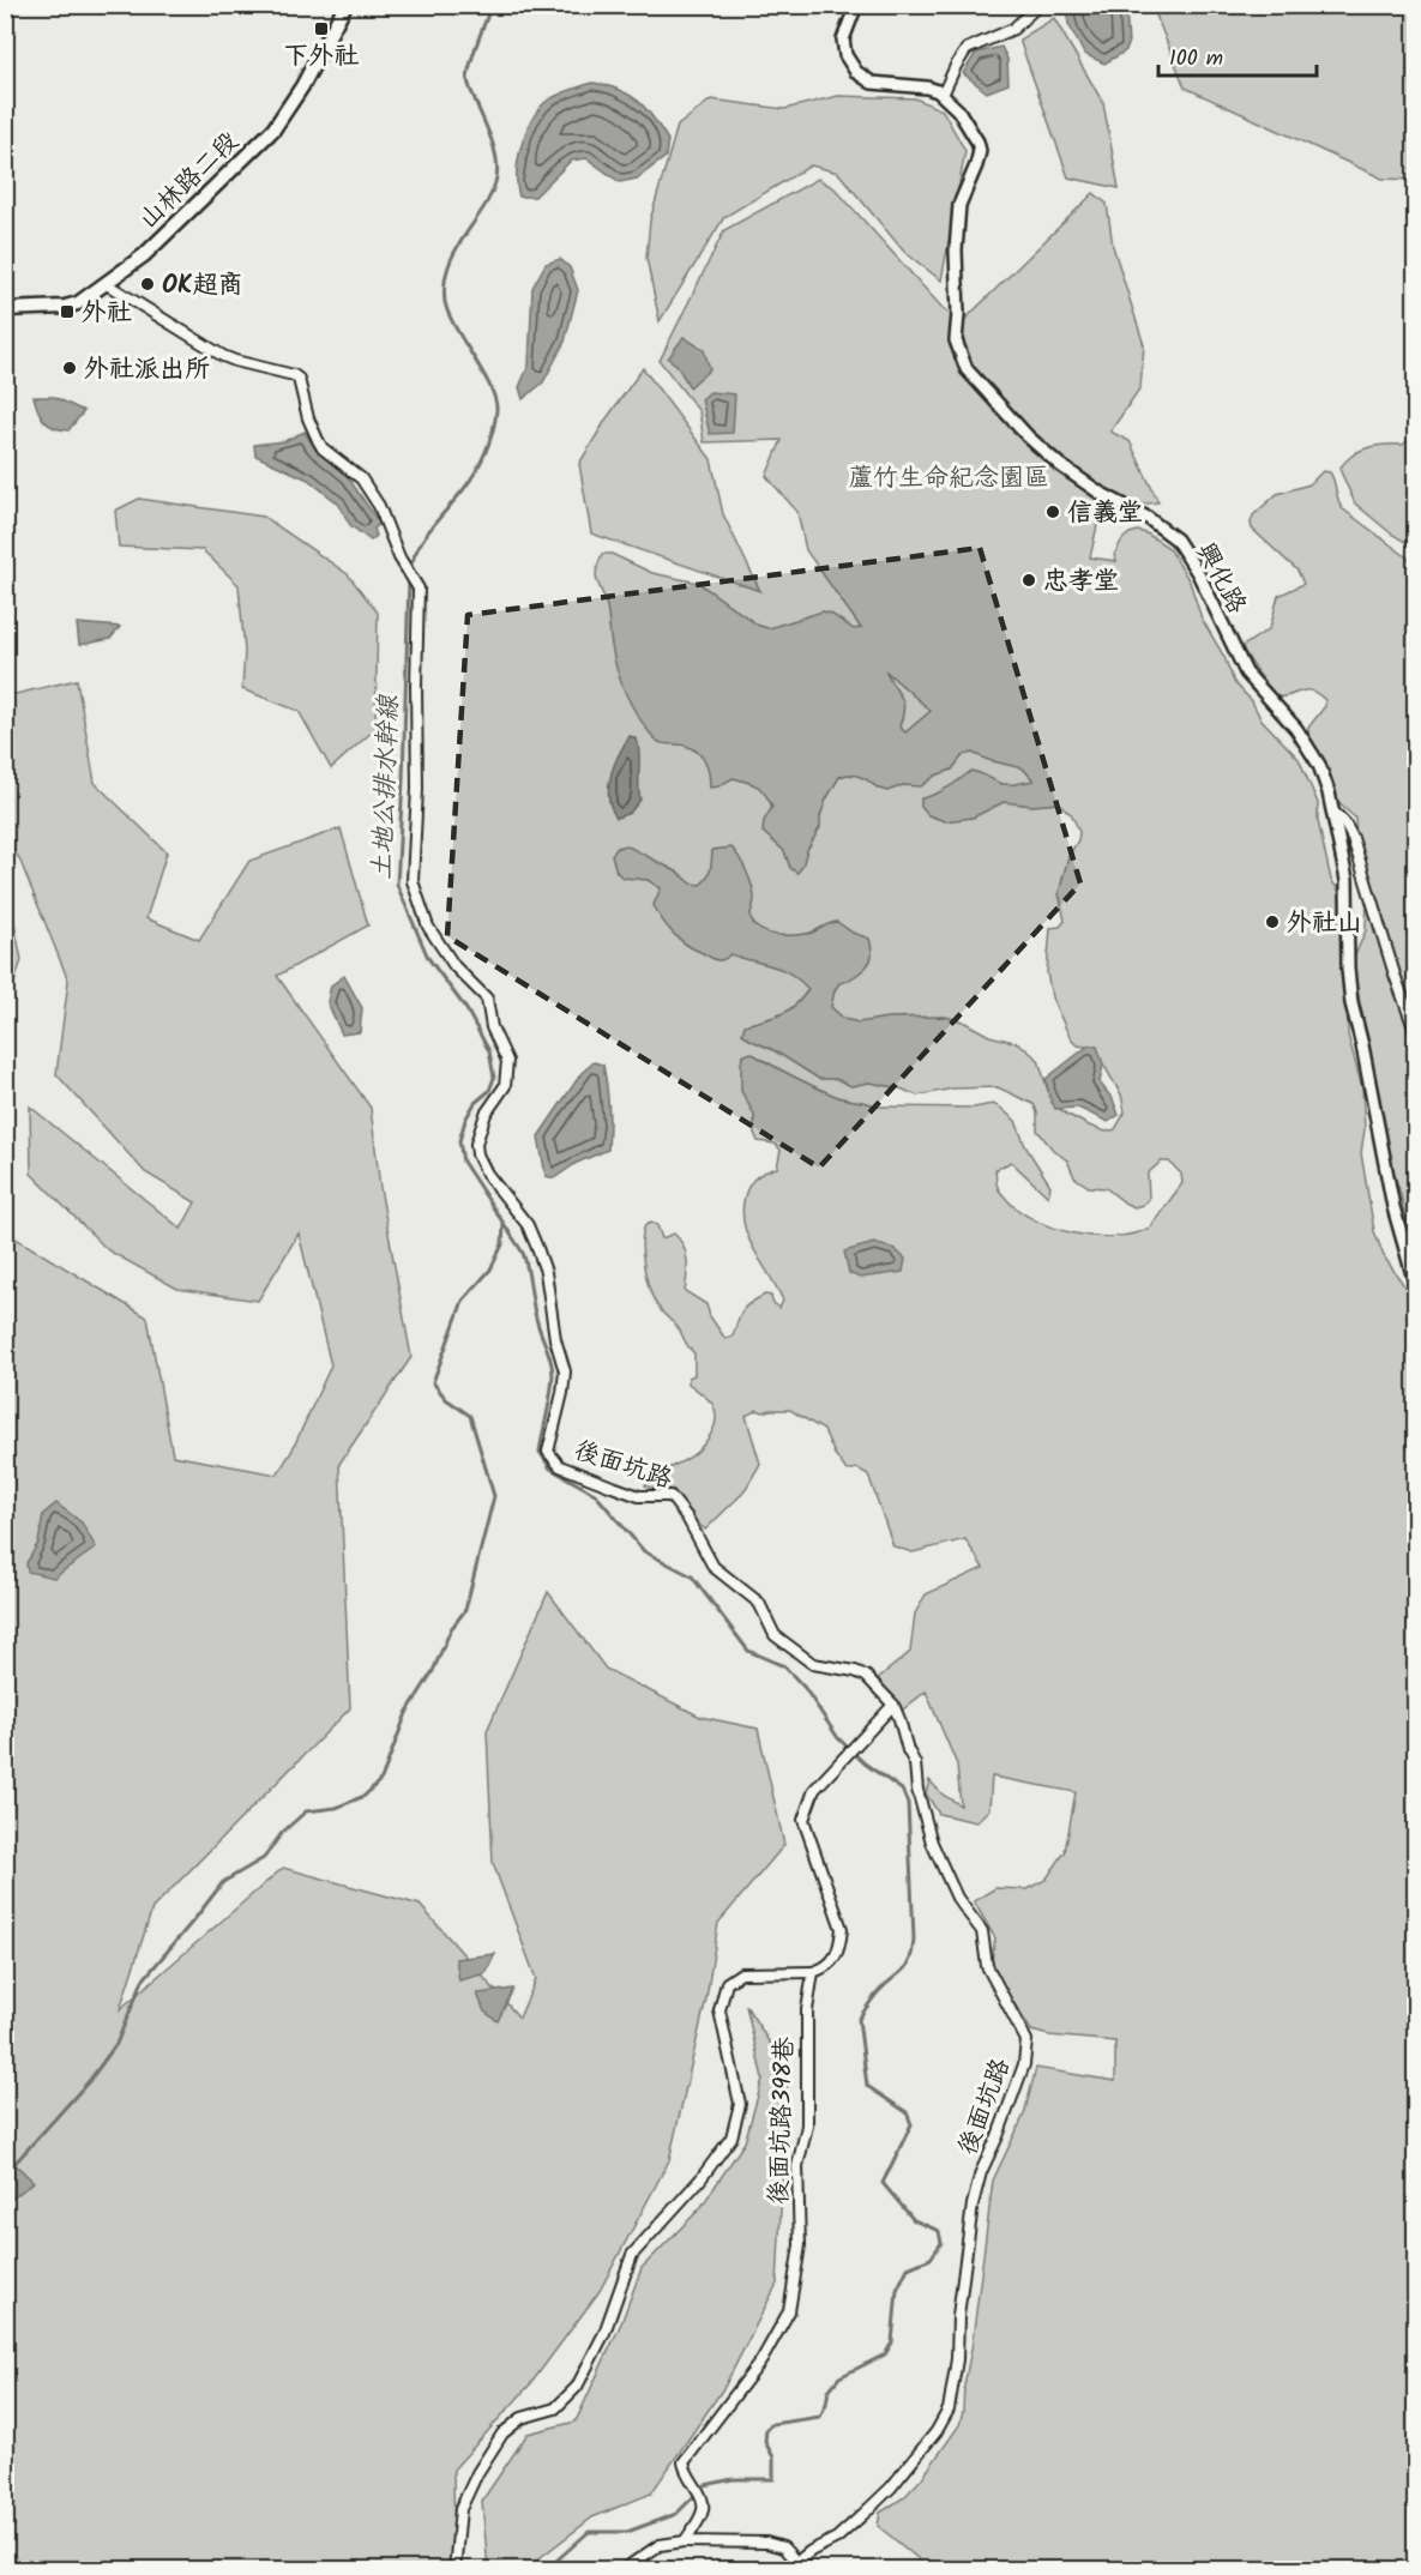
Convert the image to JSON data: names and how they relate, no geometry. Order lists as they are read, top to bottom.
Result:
{
  "streets": {
    "main road": ["山林路二段"],
    "street": ["興化路", "後面坑路", "後面坑路398巷"]
  },
  "crossings": [
    ["山林路二段", "後面坑路"]
  ],
  "water": ["土地公排水幹線"],
  "parks": ["蘆竹生命紀念園區"],
  "places": {
    "transit": ["下外社", "外社"],
    "other": [
      "OK超商",
      "外社派出所",
      "信義堂",
      "忠孝堂",
      "外社山"
    ]
  },
  "scale_bar": "100 m"
}
